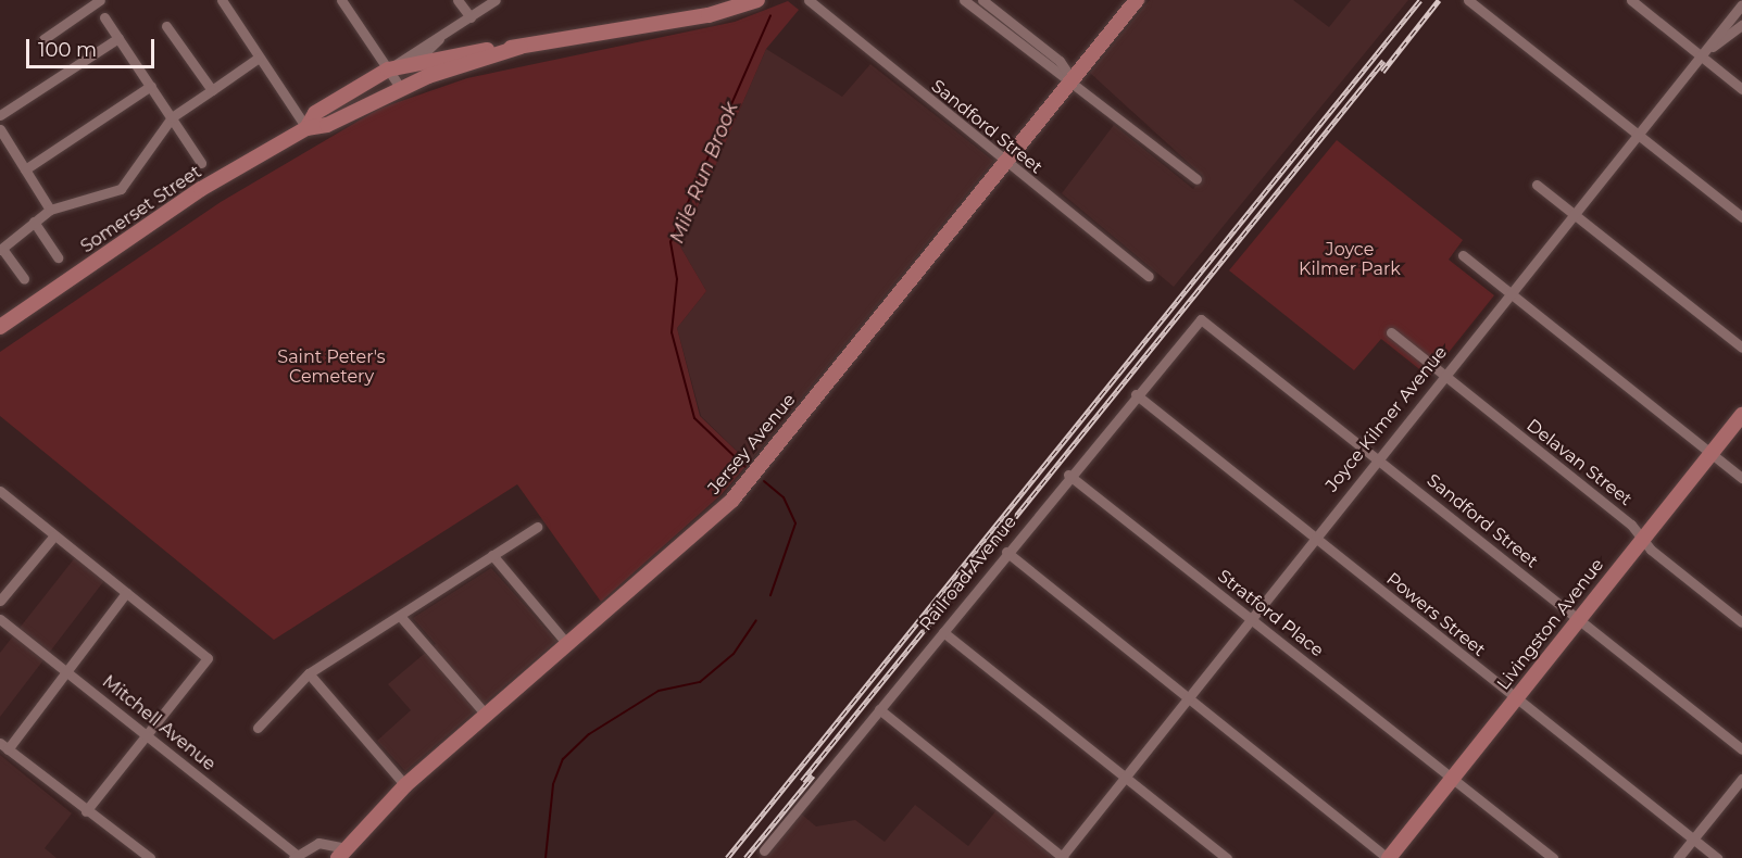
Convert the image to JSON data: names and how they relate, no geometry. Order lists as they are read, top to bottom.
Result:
{
  "streets": {
    "main road": ["Somerset Street", "Jersey Avenue", "Livingston Avenue"],
    "street": [
      "Sandford Street",
      "Joyce Kilmer Avenue",
      "Delavan Street",
      "Railroad Avenue",
      "Stratford Place",
      "Powers Street",
      "Mitchell Avenue"
    ]
  },
  "crossings": [
    ["Sandford Street", "Joyce Kilmer Avenue"],
    ["Sandford Street", "Jersey Avenue"],
    ["Sandford Street", "Railroad Avenue"],
    ["Sandford Street", "Livingston Avenue"],
    ["Joyce Kilmer Avenue", "Delavan Street"],
    ["Joyce Kilmer Avenue", "Stratford Place"],
    ["Joyce Kilmer Avenue", "Powers Street"],
    ["Delavan Street", "Livingston Avenue"],
    ["Railroad Avenue", "Stratford Place"],
    ["Railroad Avenue", "Powers Street"],
    ["Stratford Place", "Livingston Avenue"],
    ["Powers Street", "Livingston Avenue"]
  ],
  "water": ["Mile Run Brook"],
  "parks": ["Joyce Kilmer Park", "Saint Peter's Cemetery"],
  "scale_bar": "100 m"
}
